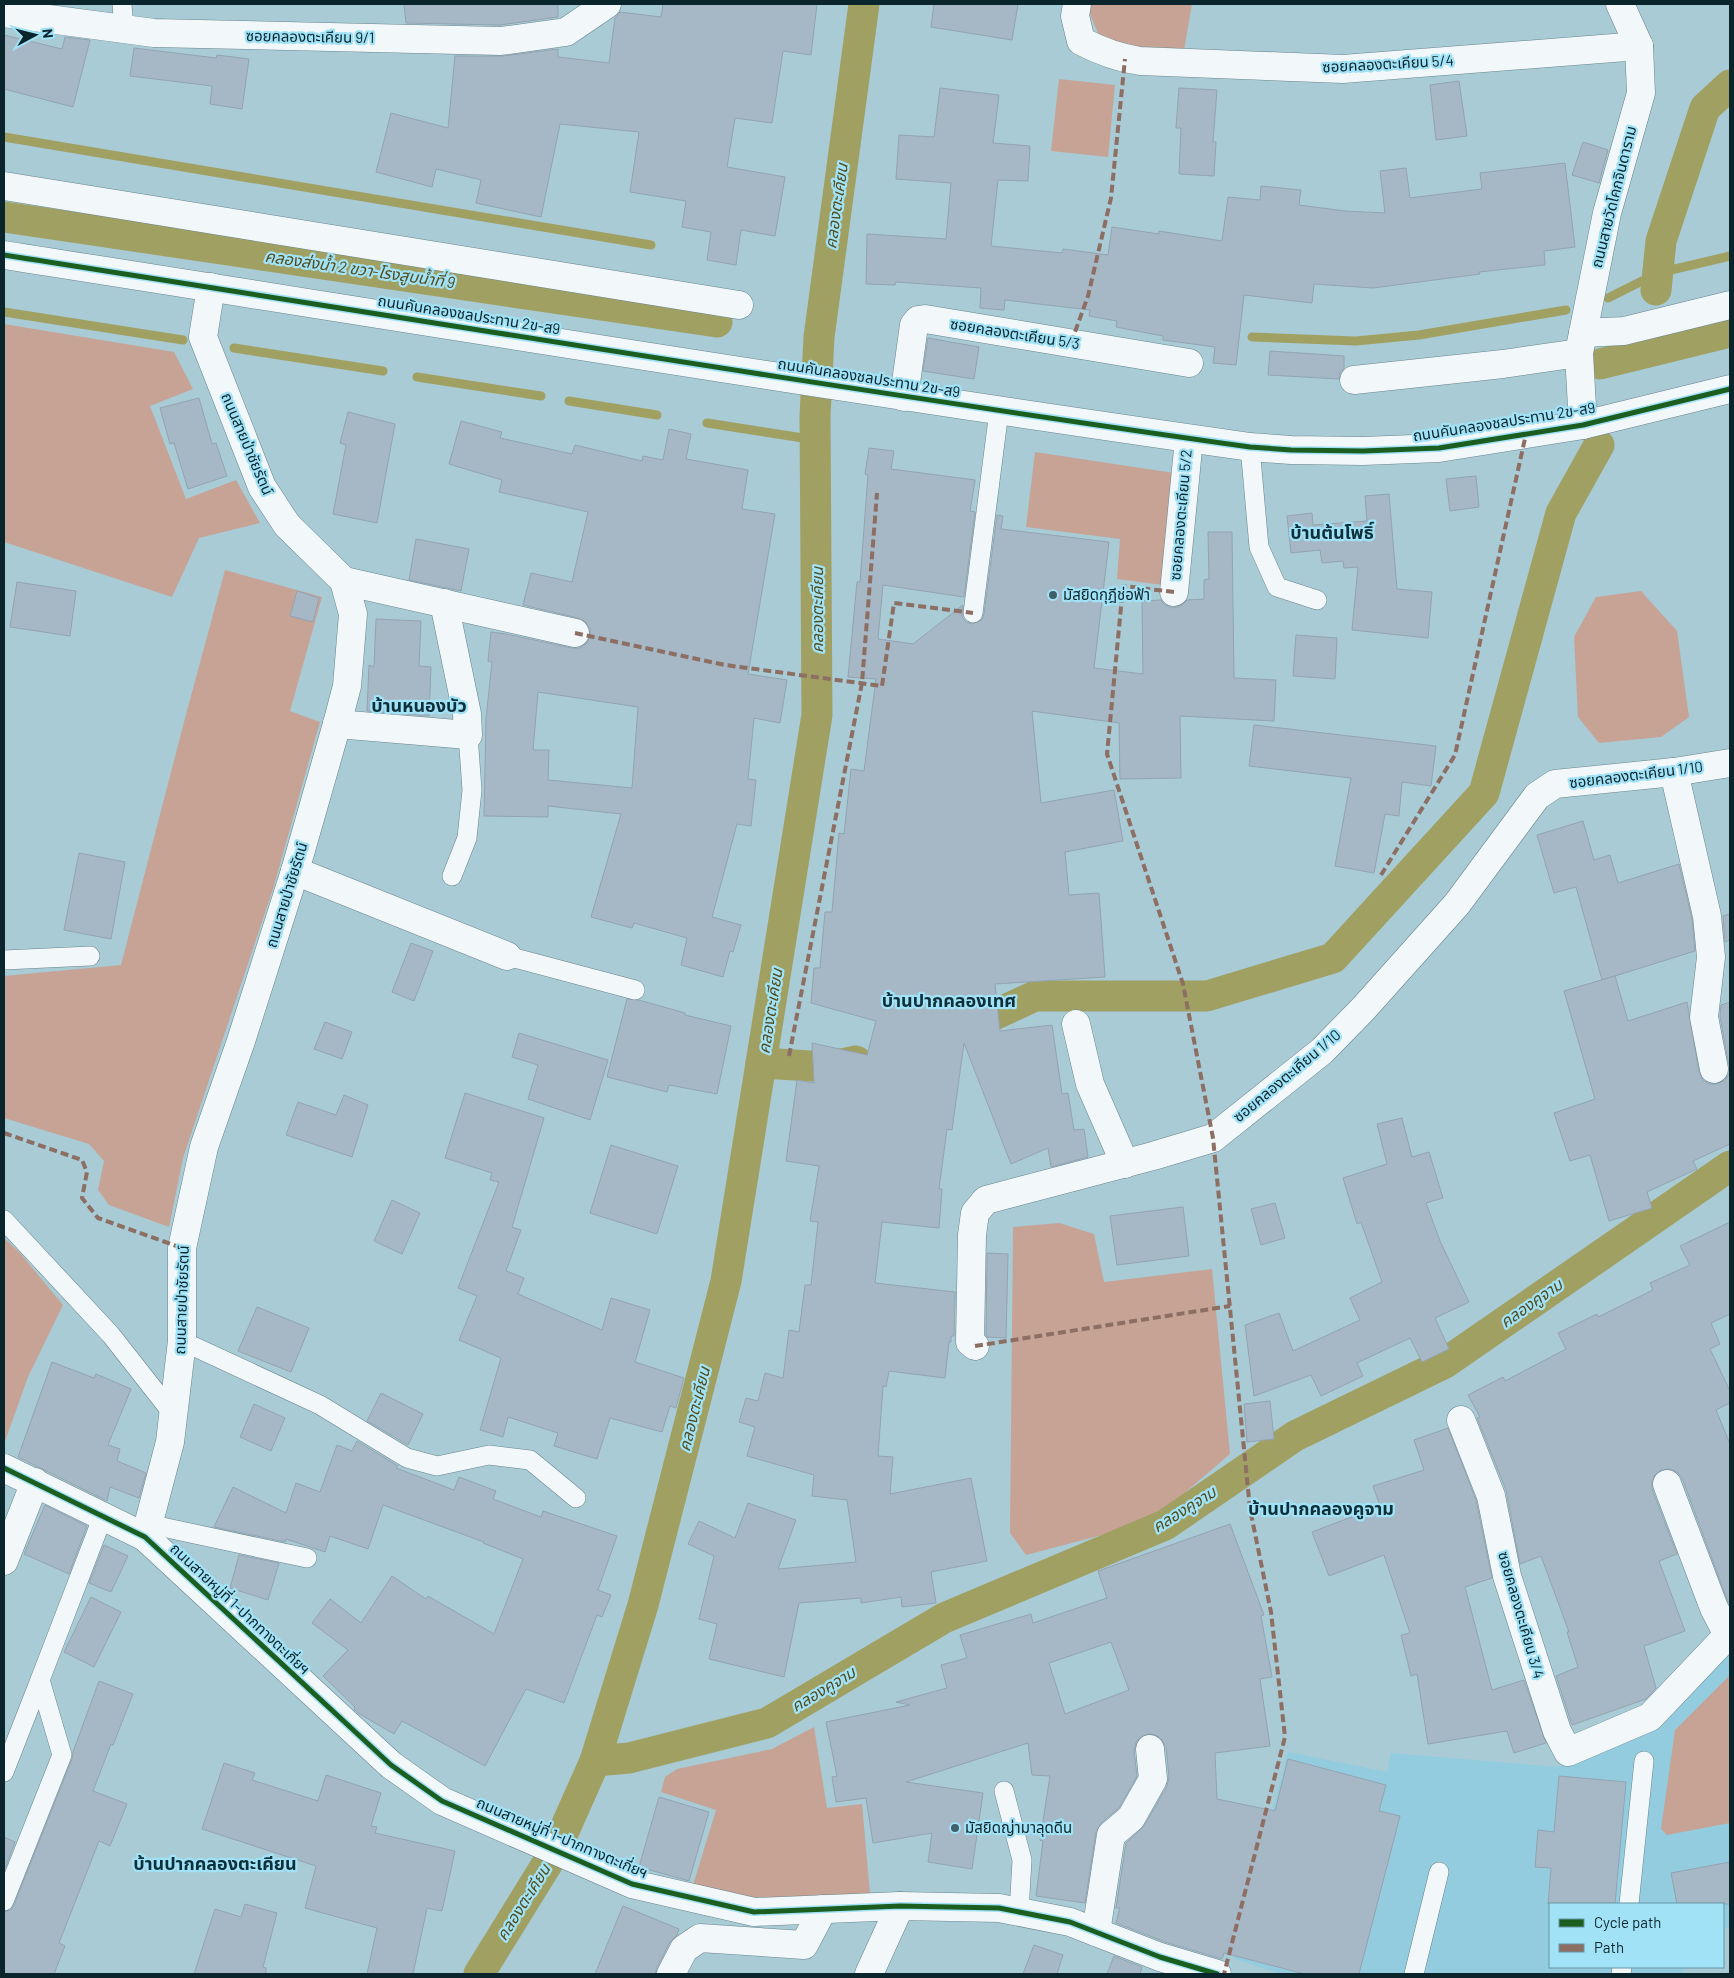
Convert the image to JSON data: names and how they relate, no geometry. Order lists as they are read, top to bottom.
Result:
{
  "streets": {
    "street": [
      "ซอยคลองตะเคียน 9/1",
      "ซอยคลองตะเคียน 5/4",
      "ถนนสายวัดโคกจินดาราม",
      "ถนนคันคลองชลประทาน 2ข-ส9",
      "ซอยคลองตะเคียน 5/3",
      "ถนนสายป่าชัยรัตน์",
      "ซอยคลองตะเคียน 5/2",
      "ซอยคลองตะเคียน 1/10",
      "ถนนสายหมู่ที่ 1-ปากทางตะเกี่ยฯ",
      "ซอยคลองตะเคียน 3/4"
    ]
  },
  "crossings": [
    ["ซอยคลองตะเคียน 5/4", "ถนนสายวัดโคกจินดาราม"],
    ["ถนนสายวัดโคกจินดาราม", "ถนนคันคลองชลประทาน 2ข-ส9"],
    ["ถนนคันคลองชลประทาน 2ข-ส9", "ซอยคลองตะเคียน 5/3"],
    ["ถนนคันคลองชลประทาน 2ข-ส9", "ถนนสายป่าชัยรัตน์"],
    ["ถนนคันคลองชลประทาน 2ข-ส9", "ซอยคลองตะเคียน 5/2"],
    ["ถนนสายป่าชัยรัตน์", "ถนนสายหมู่ที่ 1-ปากทางตะเกี่ยฯ"]
  ],
  "districts": [
    "บ้านต้นโพธิ์",
    "บ้านหนองบัว",
    "บ้านปากคลองเทศ",
    "บ้านปากคลองคูจาม",
    "บ้านปากคลองตะเคียน"
  ],
  "water": ["คลองตะเคียน", "คลองส่งน้ำ 2 ขวา-โรงสูบน้ำที่ 9", "คลองคูจาม"],
  "places": ["มัสยิดกุฎีช่อฟ้า", "มัสยิดญ่ามาลุดดีน"],
  "legend": ["Cycle path", "Path"],
  "north": "right"
}
